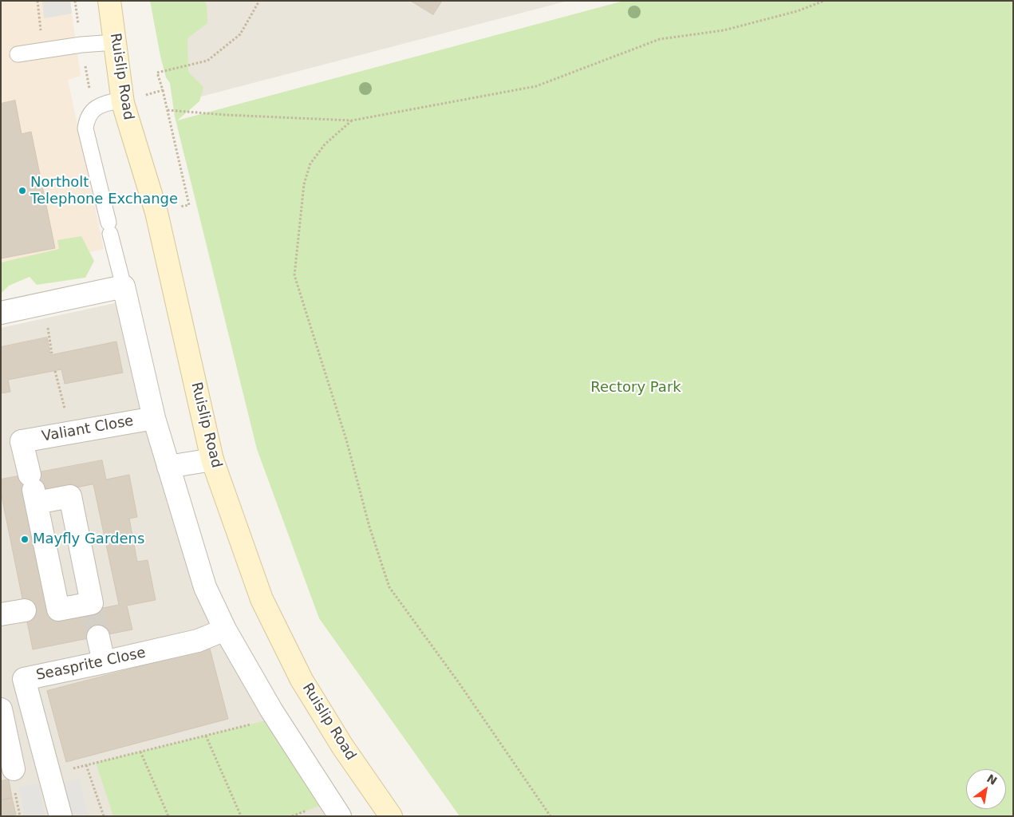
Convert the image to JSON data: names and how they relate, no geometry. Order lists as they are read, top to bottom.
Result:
{
  "streets": {
    "main road": ["Ruislip Road"],
    "street": ["Valiant Close", "Seasprite Close"]
  },
  "parks": ["Rectory Park"],
  "places": ["Northolt Telephone Exchange", "Mayfly Gardens"],
  "north": "top right"
}
